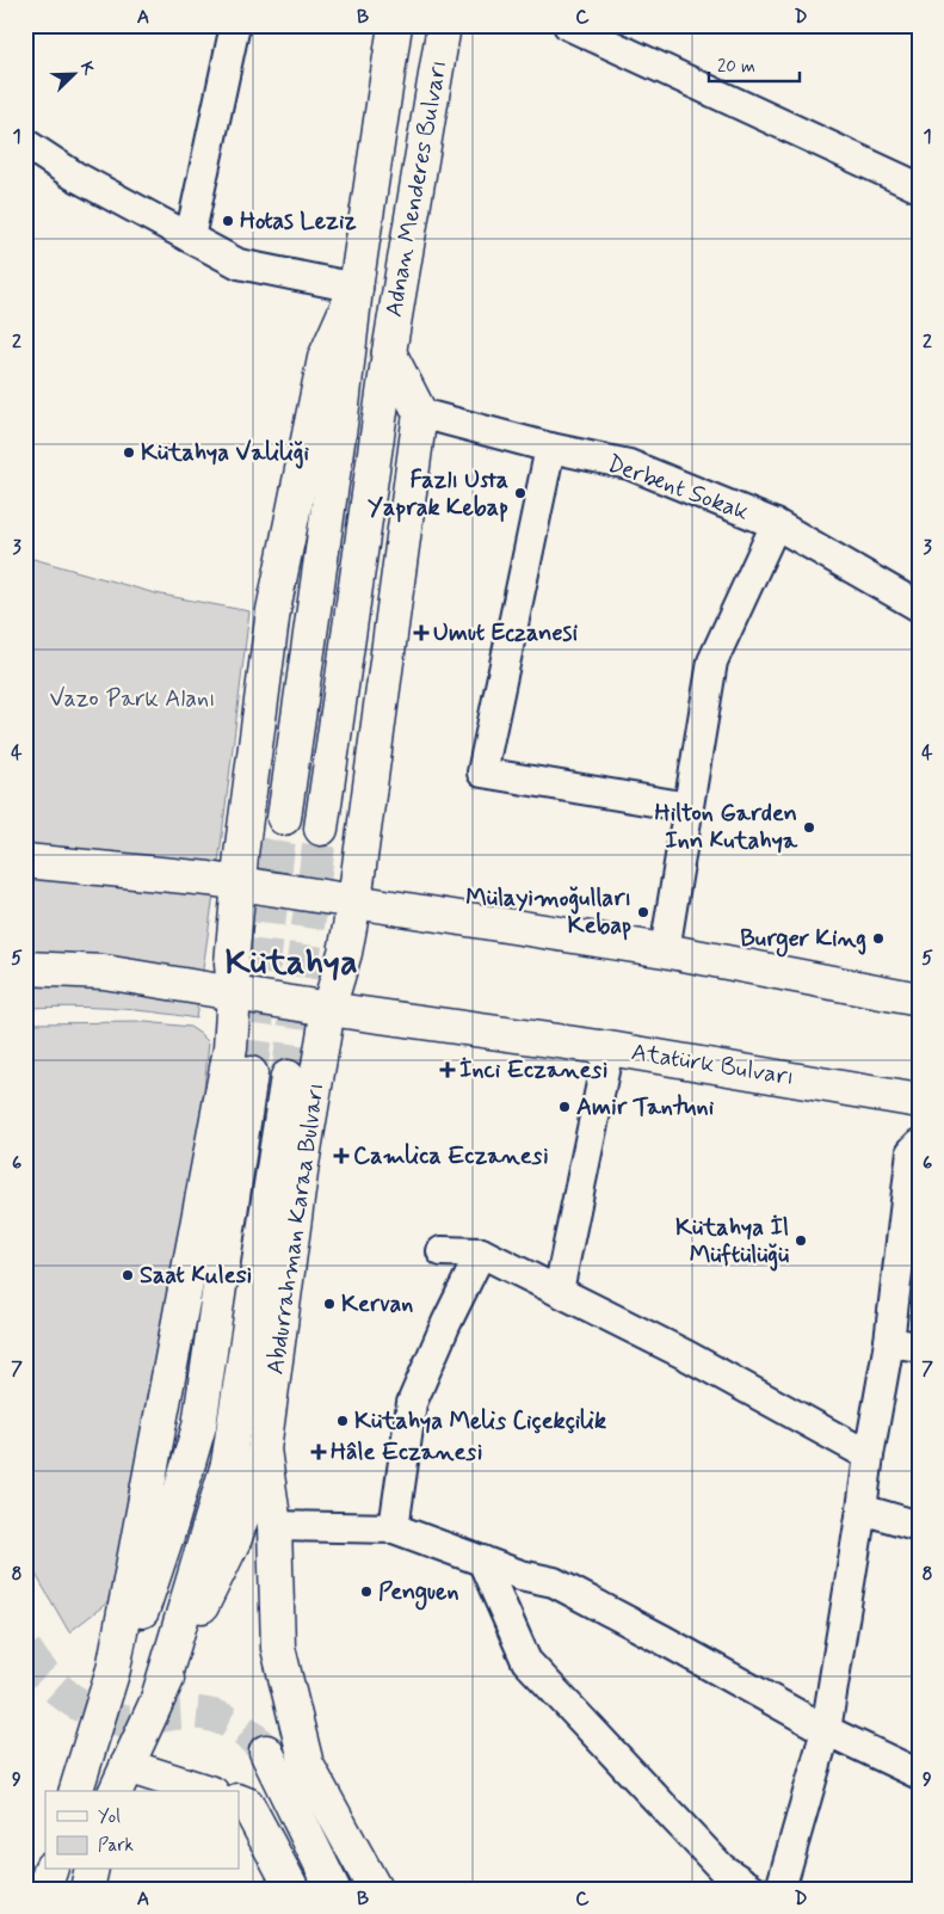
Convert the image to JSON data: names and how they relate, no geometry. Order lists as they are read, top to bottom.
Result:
{
  "streets": {
    "main road": ["Adnan Menderes Bulvarı", "Atatürk Bulvarı", "Abdurrahman Karaa Bulvarı"],
    "street": ["Derbent Sokak"]
  },
  "crossings": [
    ["Derbent Sokak", "Abdurrahman Karaa Bulvarı"],
    ["Atatürk Bulvarı", "Abdurrahman Karaa Bulvarı"]
  ],
  "districts": ["Kütahya"],
  "parks": ["Vazo Park Alanı"],
  "places": {
    "other": [
      "Hotas Leziz",
      "Kütahya Valiliği",
      "Fazlı Usta Yaprak Kebap",
      "Hilton Garden Inn Kutahya",
      "Mülayimoğulları Kebap",
      "Burger King",
      "Amir Tantuni",
      "Kütahya İl Müftülüğü",
      "Saat Kulesi",
      "Kervan",
      "Kütahya Melis Ciçekçilik",
      "Penguen"
    ],
    "health": [
      "Umut Eczanesi",
      "İnci Eczanesi",
      "Camlica Eczanesi",
      "Hâle Eczanesi"
    ]
  },
  "legend": ["Yol", "Park"],
  "scale_bar": "20 m",
  "north": "top right",
  "grid": {
    "columns": [
      "A",
      "B",
      "C",
      "D"
    ],
    "rows": [
      "1",
      "2",
      "3",
      "4",
      "5",
      "6",
      "7",
      "8",
      "9"
    ]
  }
}
